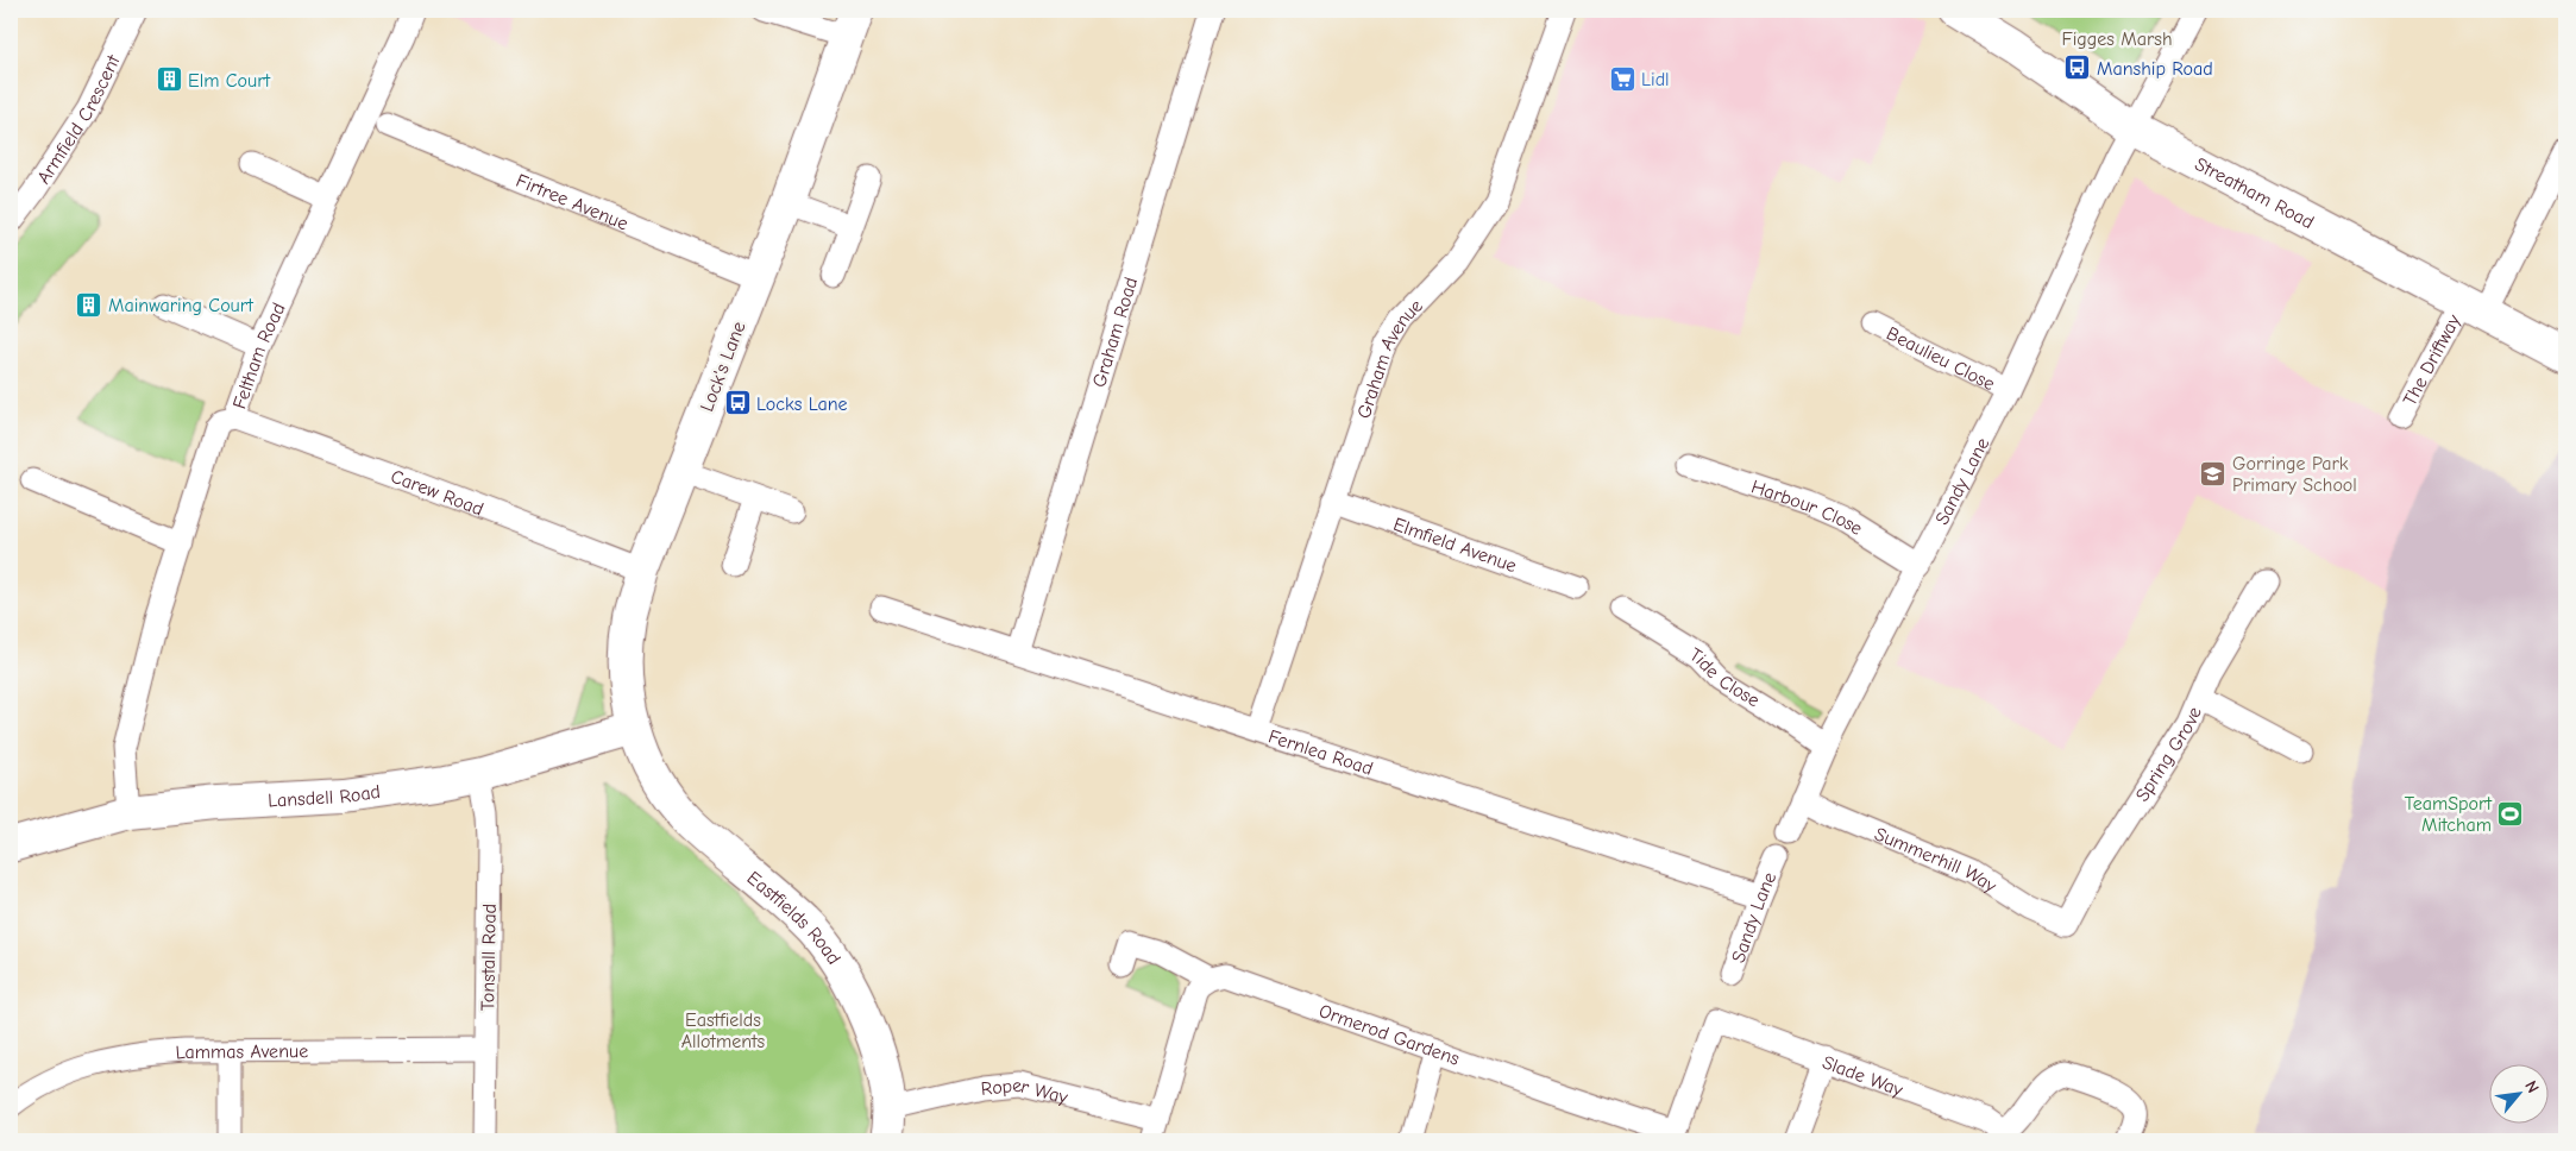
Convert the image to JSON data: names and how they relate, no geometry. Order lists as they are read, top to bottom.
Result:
{
  "streets": {
    "street": [
      "Armfield Crescent",
      "Streatham Road",
      "Firtree Avenue",
      "Graham Road",
      "Feltham Road",
      "Beaulieu Close",
      "Graham Avenue",
      "The Driftway",
      "Lock's Lane",
      "Sandy Lane",
      "Carew Road",
      "Harbour Close",
      "Elmfield Avenue",
      "Tide Close",
      "Fernlea Road",
      "Spring Grove",
      "Lansdell Road",
      "Summerhill Way",
      "Eastfields Road",
      "Tonstall Road",
      "Ormerod Gardens",
      "Lammas Avenue",
      "Slade Way",
      "Roper Way"
    ]
  },
  "crossings": [
    ["Streatham Road", "The Driftway"],
    ["Streatham Road", "Sandy Lane"],
    ["Firtree Avenue", "Lock's Lane"],
    ["Graham Road", "Fernlea Road"],
    ["Feltham Road", "Carew Road"],
    ["Feltham Road", "Lansdell Road"],
    ["Beaulieu Close", "Sandy Lane"],
    ["Graham Avenue", "Elmfield Avenue"],
    ["Graham Avenue", "Fernlea Road"],
    ["Lock's Lane", "Carew Road"],
    ["Lock's Lane", "Lansdell Road"],
    ["Lock's Lane", "Eastfields Road"],
    ["Sandy Lane", "Harbour Close"],
    ["Sandy Lane", "Tide Close"],
    ["Sandy Lane", "Fernlea Road"],
    ["Sandy Lane", "Summerhill Way"],
    ["Spring Grove", "Summerhill Way"],
    ["Lansdell Road", "Eastfields Road"],
    ["Lansdell Road", "Tonstall Road"],
    ["Eastfields Road", "Roper Way"],
    ["Tonstall Road", "Lammas Avenue"],
    ["Ormerod Gardens", "Slade Way"]
  ],
  "parks": ["Figges Marsh", "Eastfields Allotments"],
  "places": {
    "bus stop": ["Manship Road", "Locks Lane"],
    "supermarket": ["Lidl"],
    "building": ["Elm Court", "Mainwaring Court"],
    "school or university": ["Gorringe Park Primary School"],
    "sports": ["TeamSport Mitcham"]
  },
  "north": "top right"
}
